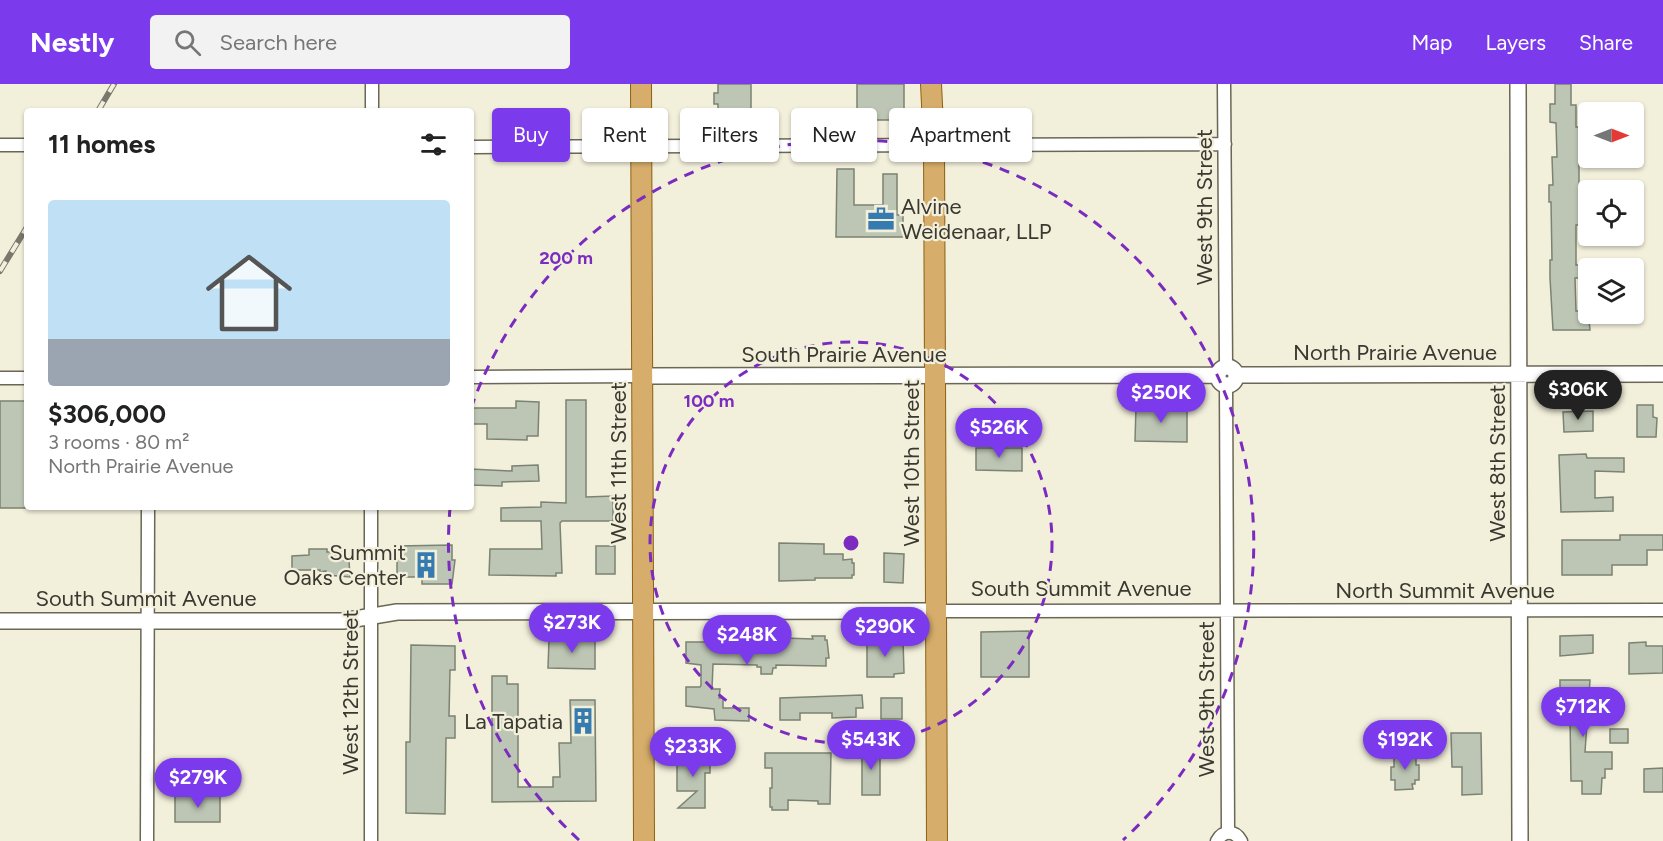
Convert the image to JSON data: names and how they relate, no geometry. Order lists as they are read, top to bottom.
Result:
{
  "streets": {
    "main road": ["West 11th Street", "West 10th Street"],
    "street": [
      "West 9th Street",
      "North Prairie Avenue",
      "South Prairie Avenue",
      "West 8th Street",
      "South Summit Avenue",
      "North Summit Avenue",
      "West 12th Street"
    ]
  },
  "crossings": [
    ["West 9th Street", "North Prairie Avenue"],
    ["West 9th Street", "South Prairie Avenue"],
    ["West 9th Street", "South Summit Avenue"],
    ["West 9th Street", "North Summit Avenue"],
    ["North Prairie Avenue", "South Prairie Avenue"],
    ["North Prairie Avenue", "West 8th Street"],
    ["South Prairie Avenue", "West 11th Street"],
    ["South Prairie Avenue", "West 10th Street"],
    ["West 11th Street", "South Summit Avenue"],
    ["West 10th Street", "South Summit Avenue"],
    ["West 8th Street", "North Summit Avenue"],
    ["South Summit Avenue", "North Summit Avenue"],
    ["South Summit Avenue", "West 12th Street"]
  ],
  "places": {
    "office": ["Alvine Weidenaar, LLP"],
    "building": ["Summit Oaks Center", "La Tapatia"]
  },
  "north": "right",
  "page": {
    "header": "Nestly",
    "search": "Search here",
    "nav": ["Map", "Layers", "Share"],
    "chip": [
      "Buy",
      "Rent",
      "Filters",
      "New",
      "Apartment"
    ],
    "heading": "11 homes",
    "list": [
      {
        "name": "$306,000",
        "note": "3 rooms · 80 m² · North Prairie Avenue"
      }
    ],
    "price": [
      "$306K",
      "$250K",
      "$526K",
      "$273K",
      "$290K",
      "$248K",
      "$712K",
      "$543K",
      "$192K",
      "$233K",
      "$279K"
    ]
  },
  "rings": ["200 m", "100 m"]
}
